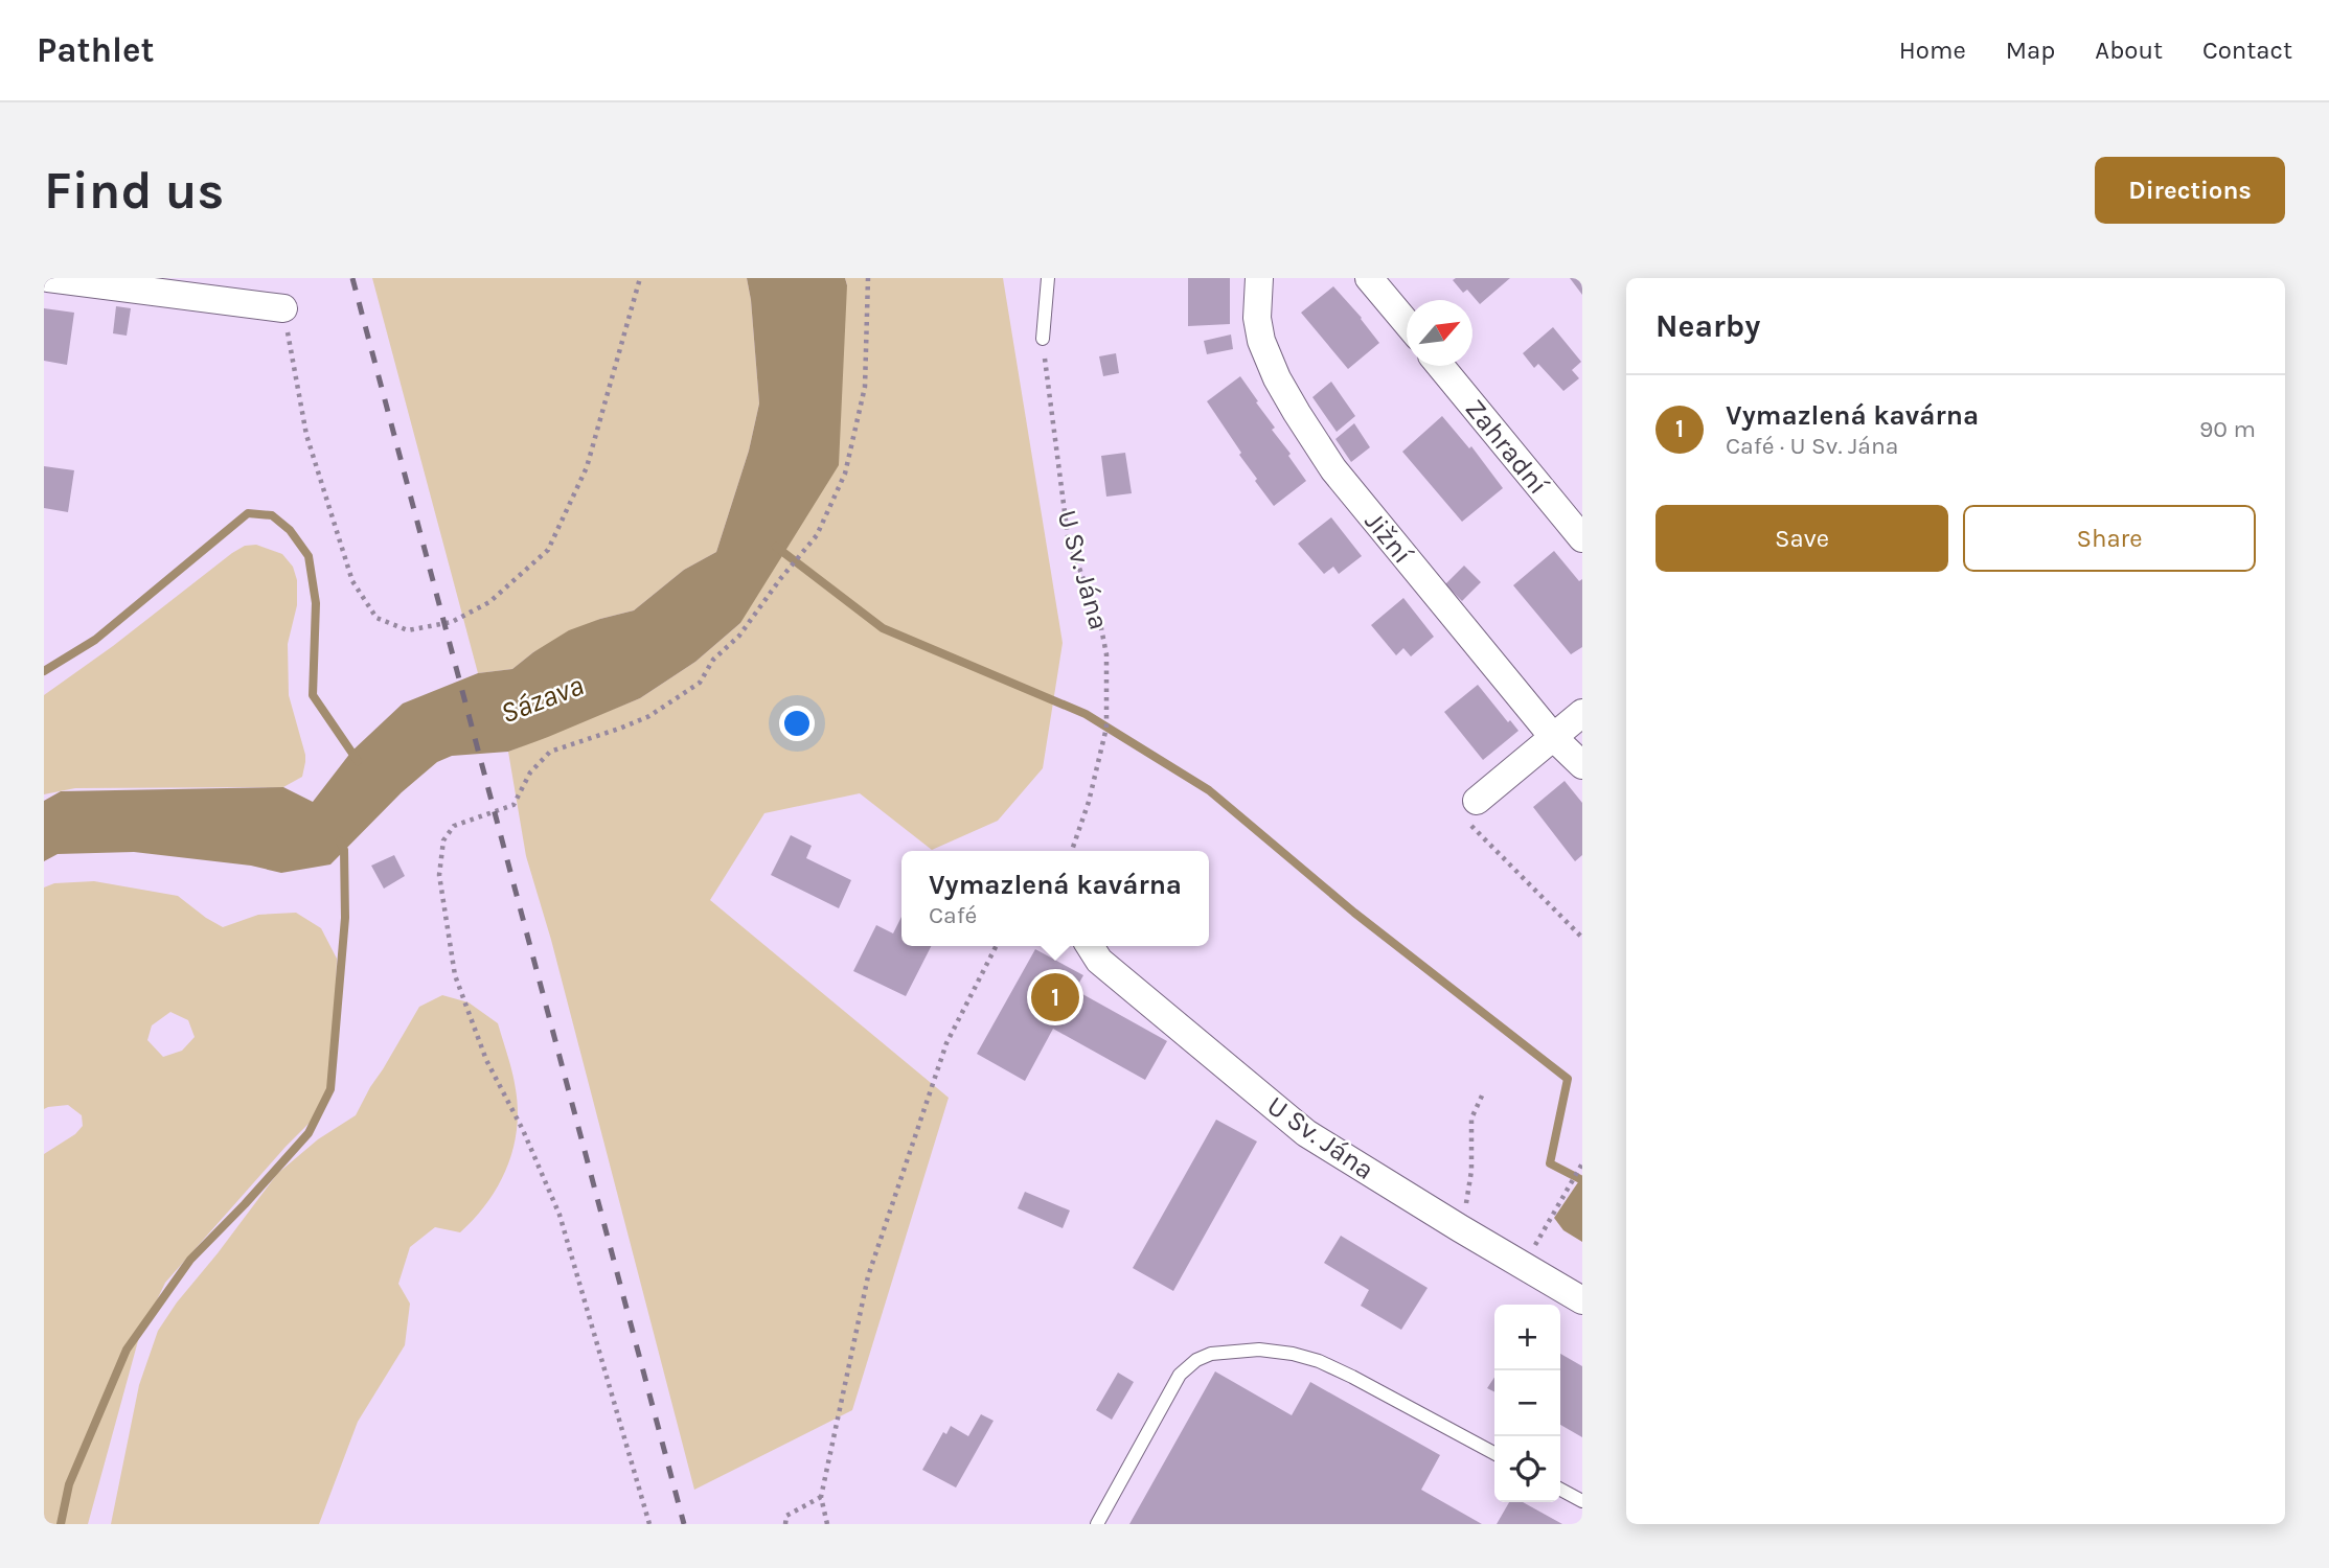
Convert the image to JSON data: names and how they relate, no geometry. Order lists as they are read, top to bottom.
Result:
{
  "streets": {
    "street": ["Zahradní", "Jižní", "U Sv. Jána"]
  },
  "water": ["Sázava"],
  "north": "top right",
  "page": {
    "header": "Pathlet",
    "nav": [
      "Home",
      "Map",
      "About",
      "Contact"
    ],
    "buttons": [
      "Directions",
      ["Save", "Share"]
    ],
    "title": "Find us",
    "heading": "Nearby",
    "list": [
      {
        "mark": "1",
        "name": "Vymazlená kavárna",
        "note": "Café · U Sv. Jána",
        "value": "90 m"
      }
    ],
    "popup": ["Vymazlená kavárna", "Café"],
    "pins": "1",
    "map_buttons": ["+", "−"]
  }
}
